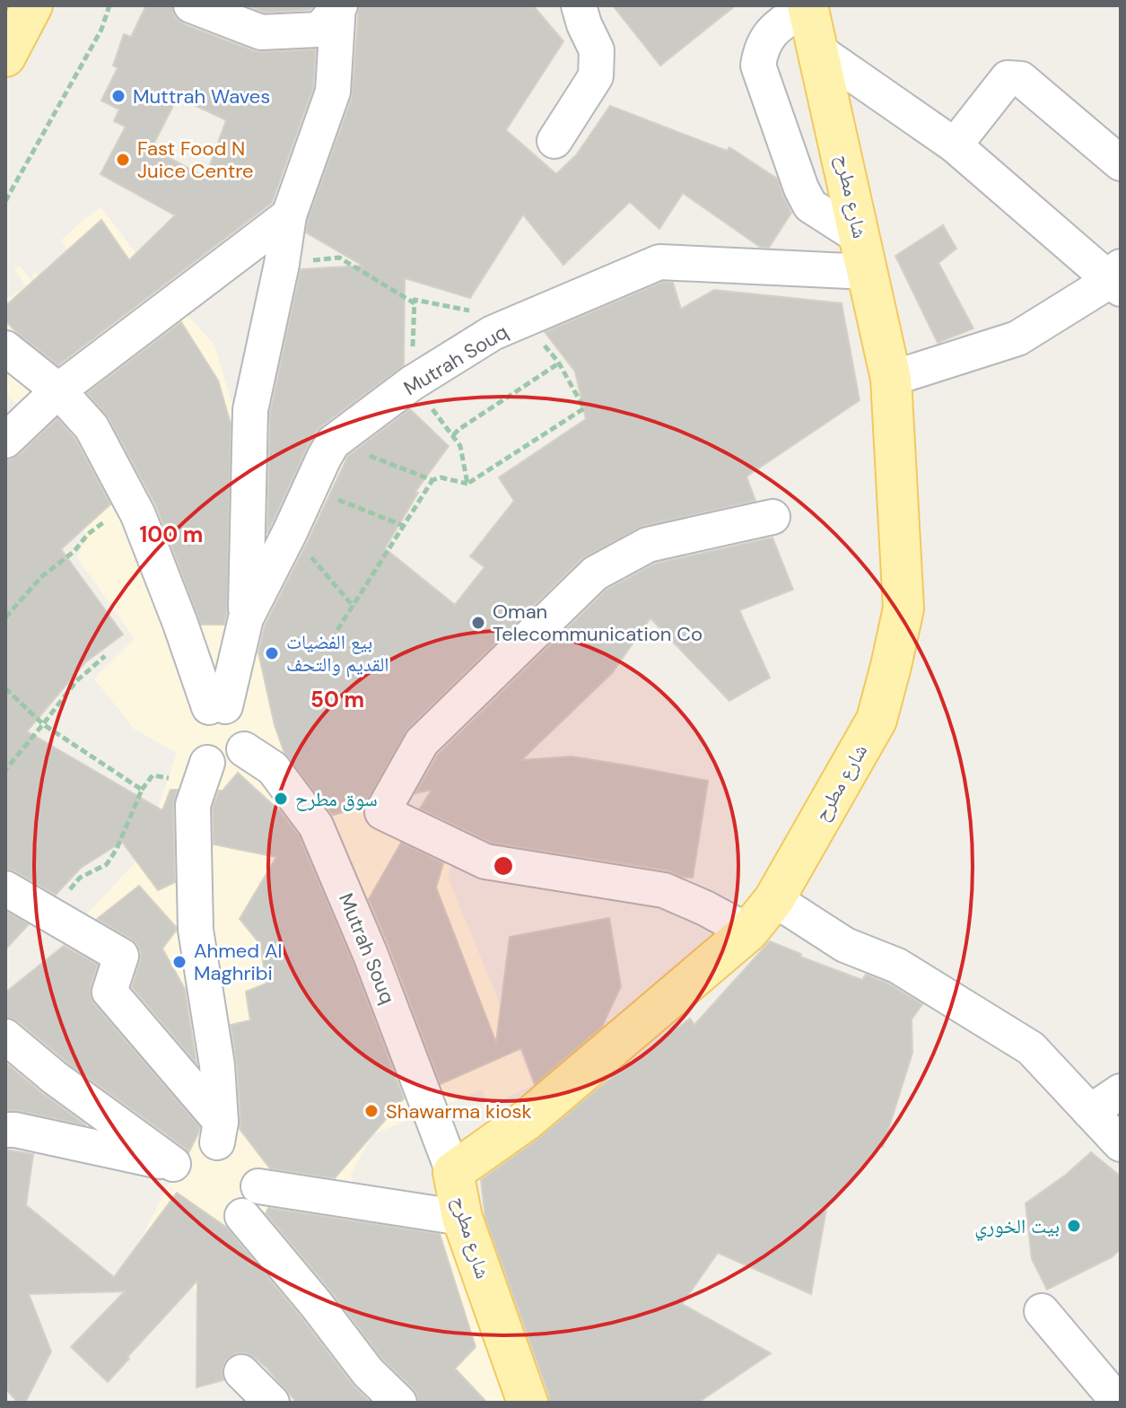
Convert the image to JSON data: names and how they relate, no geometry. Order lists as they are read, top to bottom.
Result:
{
  "streets": {
    "main road": ["شارع مطرح"],
    "street": ["Mutrah Souq"]
  },
  "crossings": [
    ["شارع مطرح", "Mutrah Souq"]
  ],
  "places": [
    "Muttrah Waves",
    "Fast Food N Juice Centre",
    "Oman Telecommunication Co",
    "بيع الفضيات القديم والتحف",
    "سوق مطرح",
    "Ahmed Al Maghribi",
    "Shawarma kiosk",
    "بيت الخوري"
  ],
  "rings": ["100 m", "50 m"]
}
